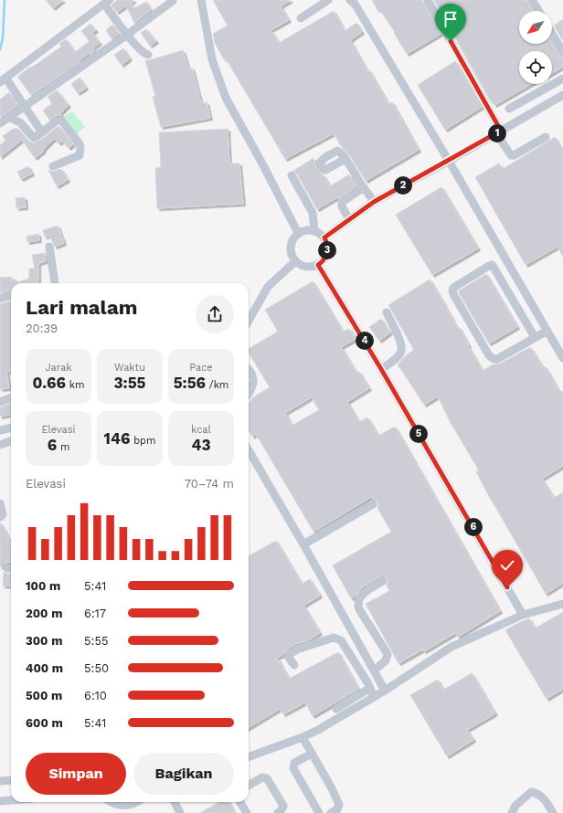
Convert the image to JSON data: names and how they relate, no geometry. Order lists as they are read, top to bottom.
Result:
{
  "north": "bottom left",
  "page": {
    "pins": [
      "1",
      "2",
      "3",
      "4",
      "5",
      "6"
    ],
    "heading": ["Lari malam", "20:39"],
    "stats": [
      ["Jarak", "0.66 km"],
      ["Waktu", "3:55"],
      ["Pace", "5:56 /km"],
      ["Elevasi", "6 m"],
      ["146 bpm"],
      ["kcal", "43"]
    ],
    "chart": ["Elevasi", "70–74 m"],
    "list": [
      {
        "name": "100 m",
        "note": "5:41"
      },
      {
        "name": "200 m",
        "note": "6:17"
      },
      {
        "name": "300 m",
        "note": "5:55"
      },
      {
        "name": "400 m",
        "note": "5:50"
      },
      {
        "name": "500 m",
        "note": "6:10"
      },
      {
        "name": "600 m",
        "note": "5:41"
      }
    ],
    "buttons": ["Simpan", "Bagikan"]
  }
}
